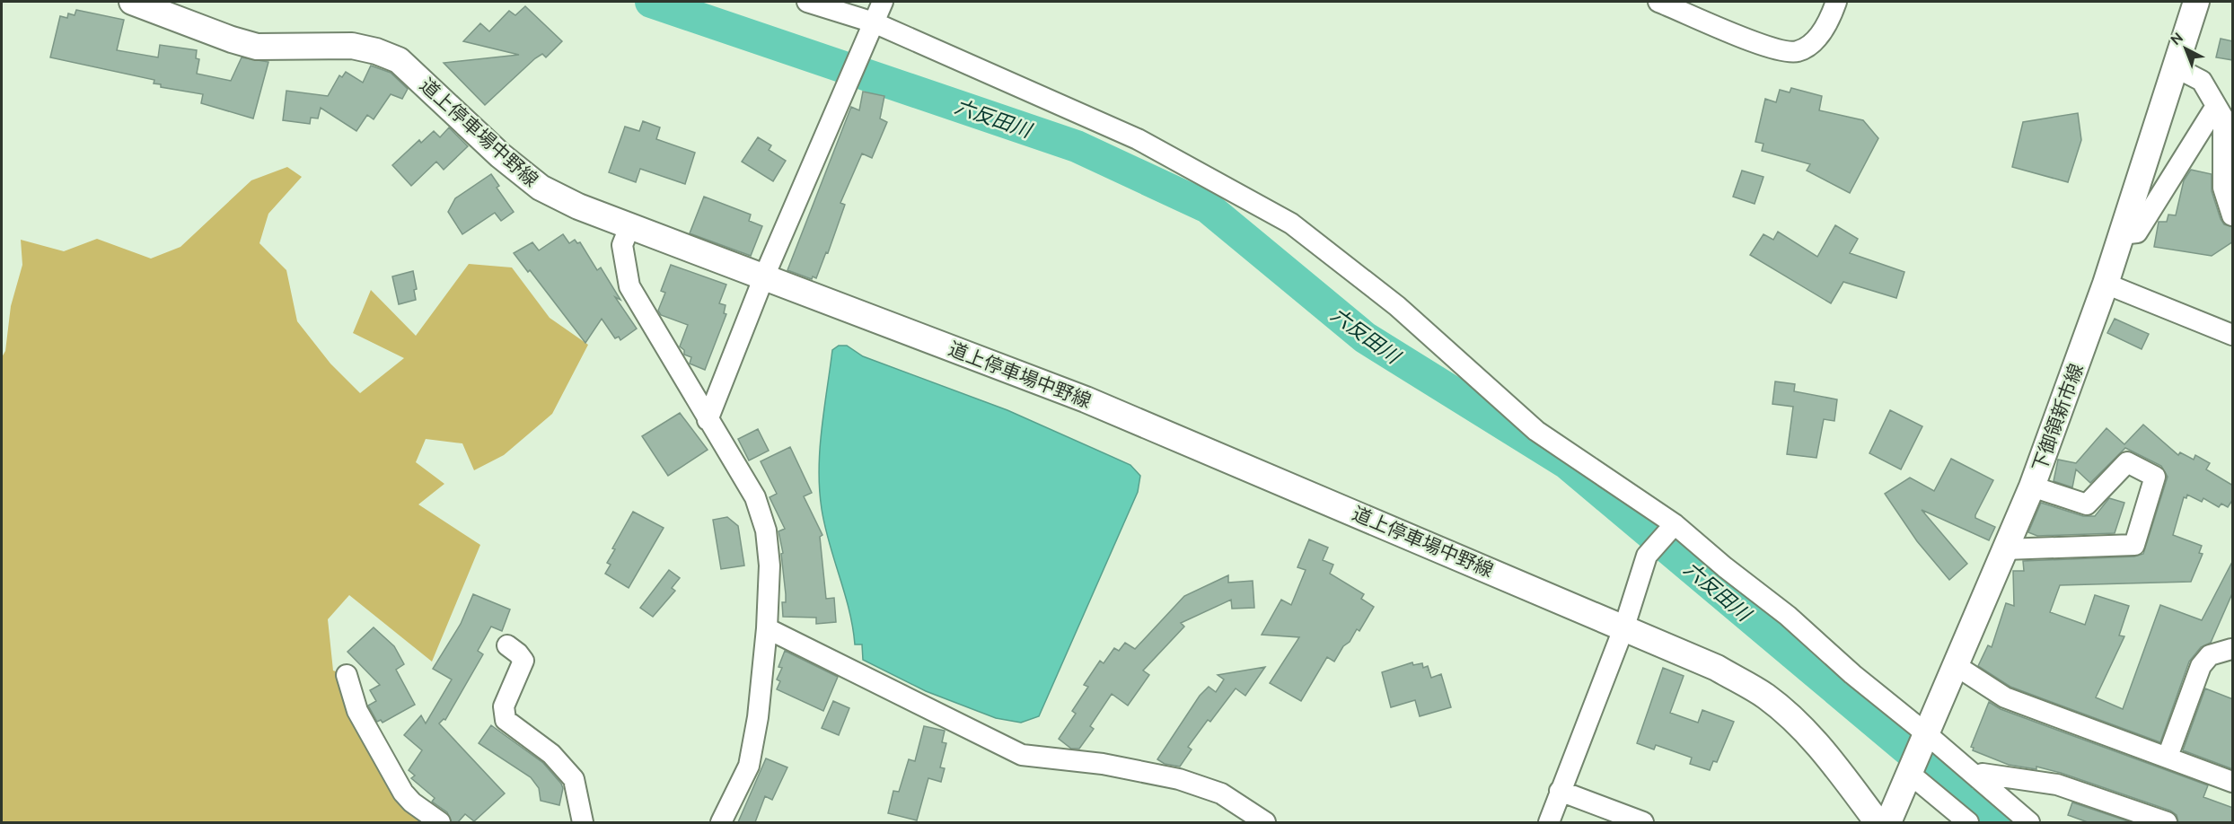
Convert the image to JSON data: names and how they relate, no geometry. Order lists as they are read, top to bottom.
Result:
{
  "streets": {
    "main road": ["道上停車場中野線", "下御領新市線"]
  },
  "water": ["六反田川"],
  "north": "top left"
}
